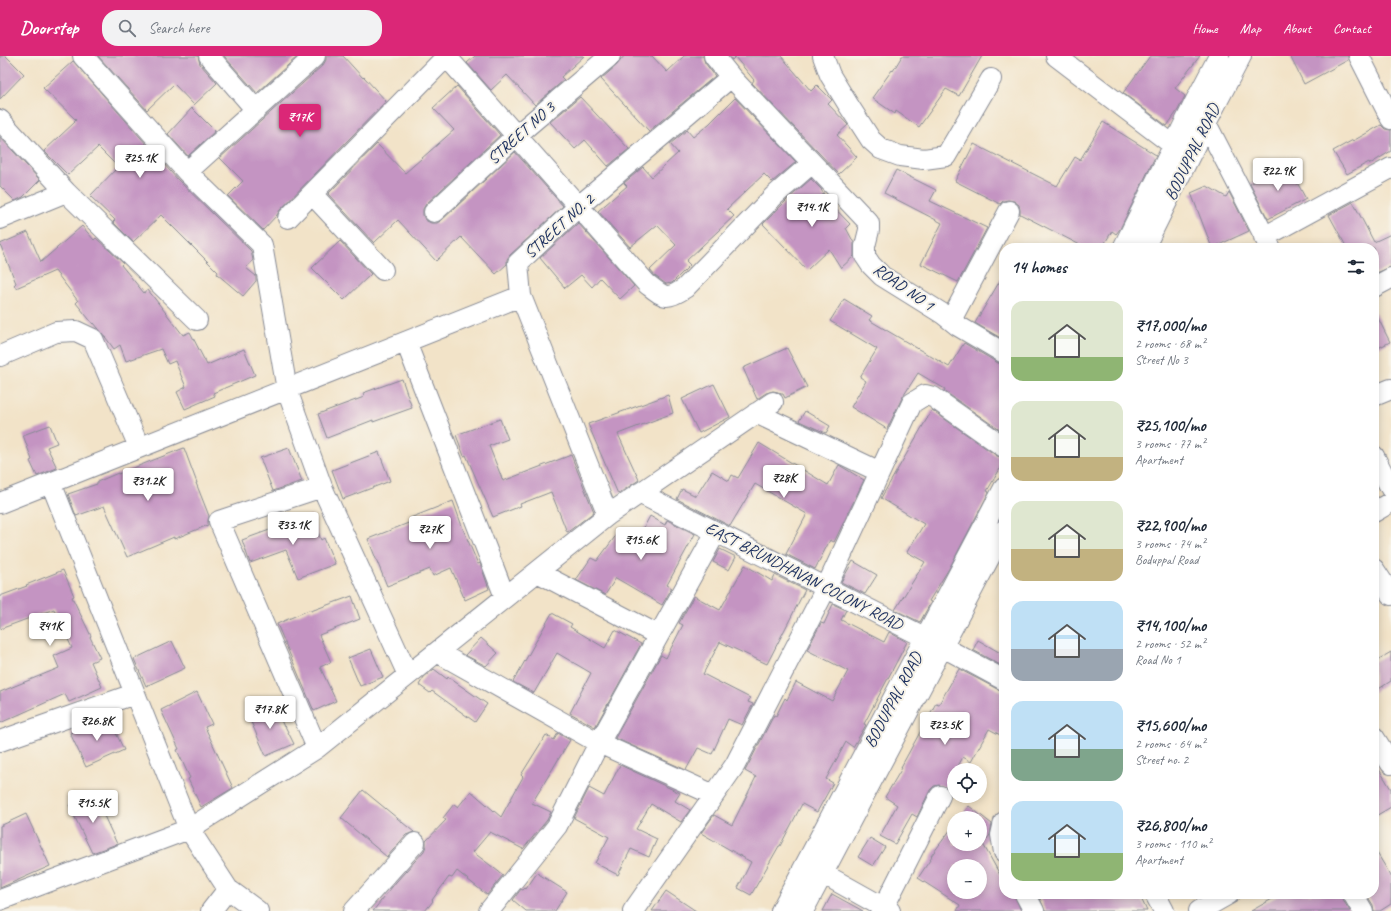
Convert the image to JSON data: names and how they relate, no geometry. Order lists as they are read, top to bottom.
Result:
{
  "streets": {
    "street": [
      "STREET NO 3",
      "BODUPPAL ROAD",
      "STREET NO. 2",
      "ROAD NO 1",
      "EAST BRUNDHAVAN COLONY ROAD"
    ]
  },
  "crossings": [
    ["BODUPPAL ROAD", "EAST BRUNDHAVAN COLONY ROAD"],
    ["STREET NO. 2", "ROAD NO 1"]
  ],
  "page": {
    "header": "Doorstep",
    "search": "Search here",
    "nav": [
      "Home",
      "Map",
      "About",
      "Contact"
    ],
    "price": [
      "₹17K",
      "₹25.1K",
      "₹22.9K",
      "₹14.1K",
      "₹28K",
      "₹31.2K",
      "₹33.1K",
      "₹27K",
      "₹15.6K",
      "₹41K",
      "₹17.8K",
      "₹26.8K",
      "₹23.5K",
      "₹15.5K"
    ],
    "heading": "14 homes",
    "list": [
      {
        "name": "₹17,000/mo",
        "note": "2 rooms · 68 m² · Street No 3"
      },
      {
        "name": "₹25,100/mo",
        "note": "3 rooms · 77 m² · Apartment"
      },
      {
        "name": "₹22,900/mo",
        "note": "3 rooms · 74 m² · Boduppal Road"
      },
      {
        "name": "₹14,100/mo",
        "note": "2 rooms · 52 m² · Road No 1"
      },
      {
        "name": "₹15,600/mo",
        "note": "2 rooms · 64 m² · Street no. 2"
      },
      {
        "name": "₹26,800/mo",
        "note": "3 rooms · 110 m² · Apartment"
      }
    ],
    "map_buttons": ["+", "−"]
  }
}
